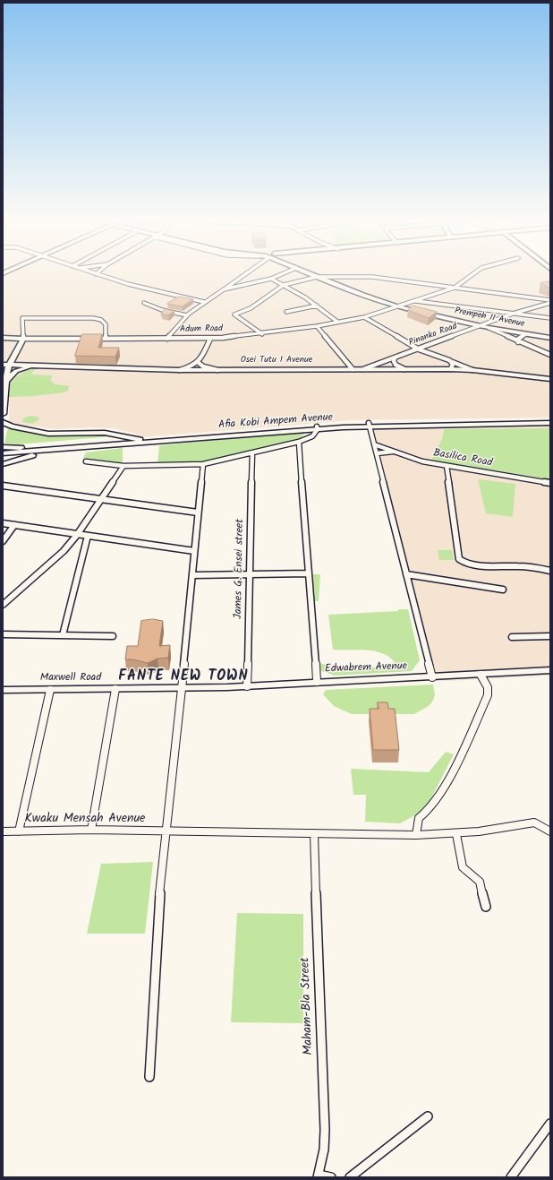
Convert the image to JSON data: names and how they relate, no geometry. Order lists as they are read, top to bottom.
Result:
{
  "streets": {
    "street": [
      "Prempeh II Avenue",
      "Adum Road",
      "Pinanko Road",
      "Osei Tutu I Avenue",
      "Afia Kobi Ampem Avenue",
      "Basilica Road",
      "James G. Ensei street",
      "Edwabrem Avenue",
      "Maxwell Road",
      "Kwaku Mensah Avenue",
      "Maham-Bla Street"
    ]
  },
  "crossings": [
    ["Prempeh II Avenue", "Adum Road"],
    ["Prempeh II Avenue", "Pinanko Road"],
    ["Pinanko Road", "Osei Tutu I Avenue"],
    ["James G. Ensei street", "Edwabrem Avenue"],
    ["Edwabrem Avenue", "Maxwell Road"],
    ["Kwaku Mensah Avenue", "Maham-Bla Street"]
  ],
  "districts": ["FANTE NEW TOWN"]
}
